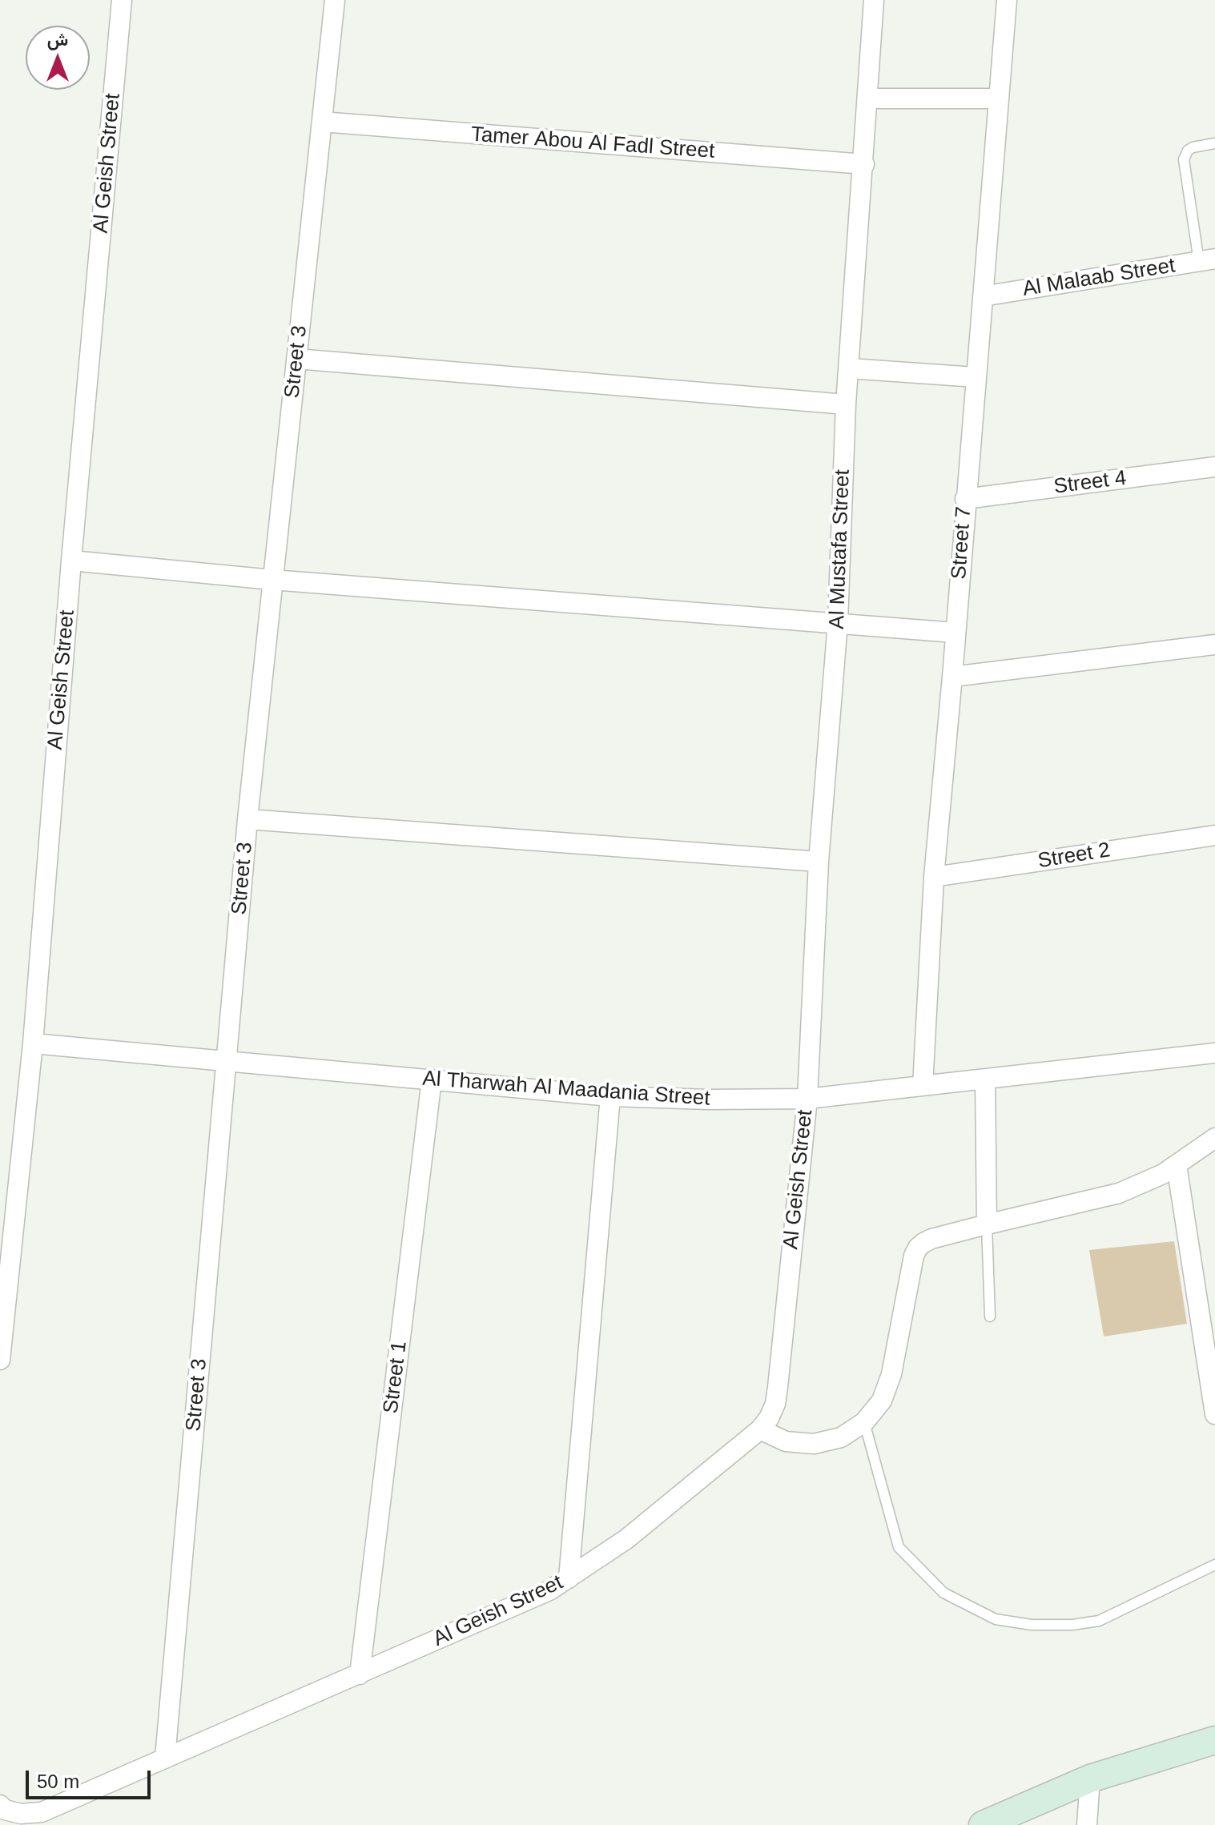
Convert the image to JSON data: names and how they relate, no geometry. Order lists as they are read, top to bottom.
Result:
{
  "streets": {
    "street": [
      "Tamer Abou Al Fadl Street",
      "Al Geish Street",
      "Al Malaab Street",
      "Street 3",
      "Street 4",
      "Street 7",
      "Al Mustafa Street",
      "Street 2",
      "Al Tharwah Al Maadania Street",
      "Street 1"
    ]
  },
  "crossings": [
    ["Tamer Abou Al Fadl Street", "Street 3"],
    ["Tamer Abou Al Fadl Street", "Al Mustafa Street"],
    ["Al Geish Street", "Street 3"],
    ["Al Geish Street", "Al Mustafa Street"],
    ["Al Geish Street", "Al Tharwah Al Maadania Street"],
    ["Al Geish Street", "Street 1"],
    ["Al Malaab Street", "Street 7"],
    ["Street 3", "Al Tharwah Al Maadania Street"],
    ["Street 4", "Street 7"],
    ["Street 7", "Street 2"],
    ["Street 7", "Al Tharwah Al Maadania Street"],
    ["Al Mustafa Street", "Al Tharwah Al Maadania Street"],
    ["Al Tharwah Al Maadania Street", "Street 1"]
  ],
  "scale_bar": "50 m",
  "north": "top"
}
